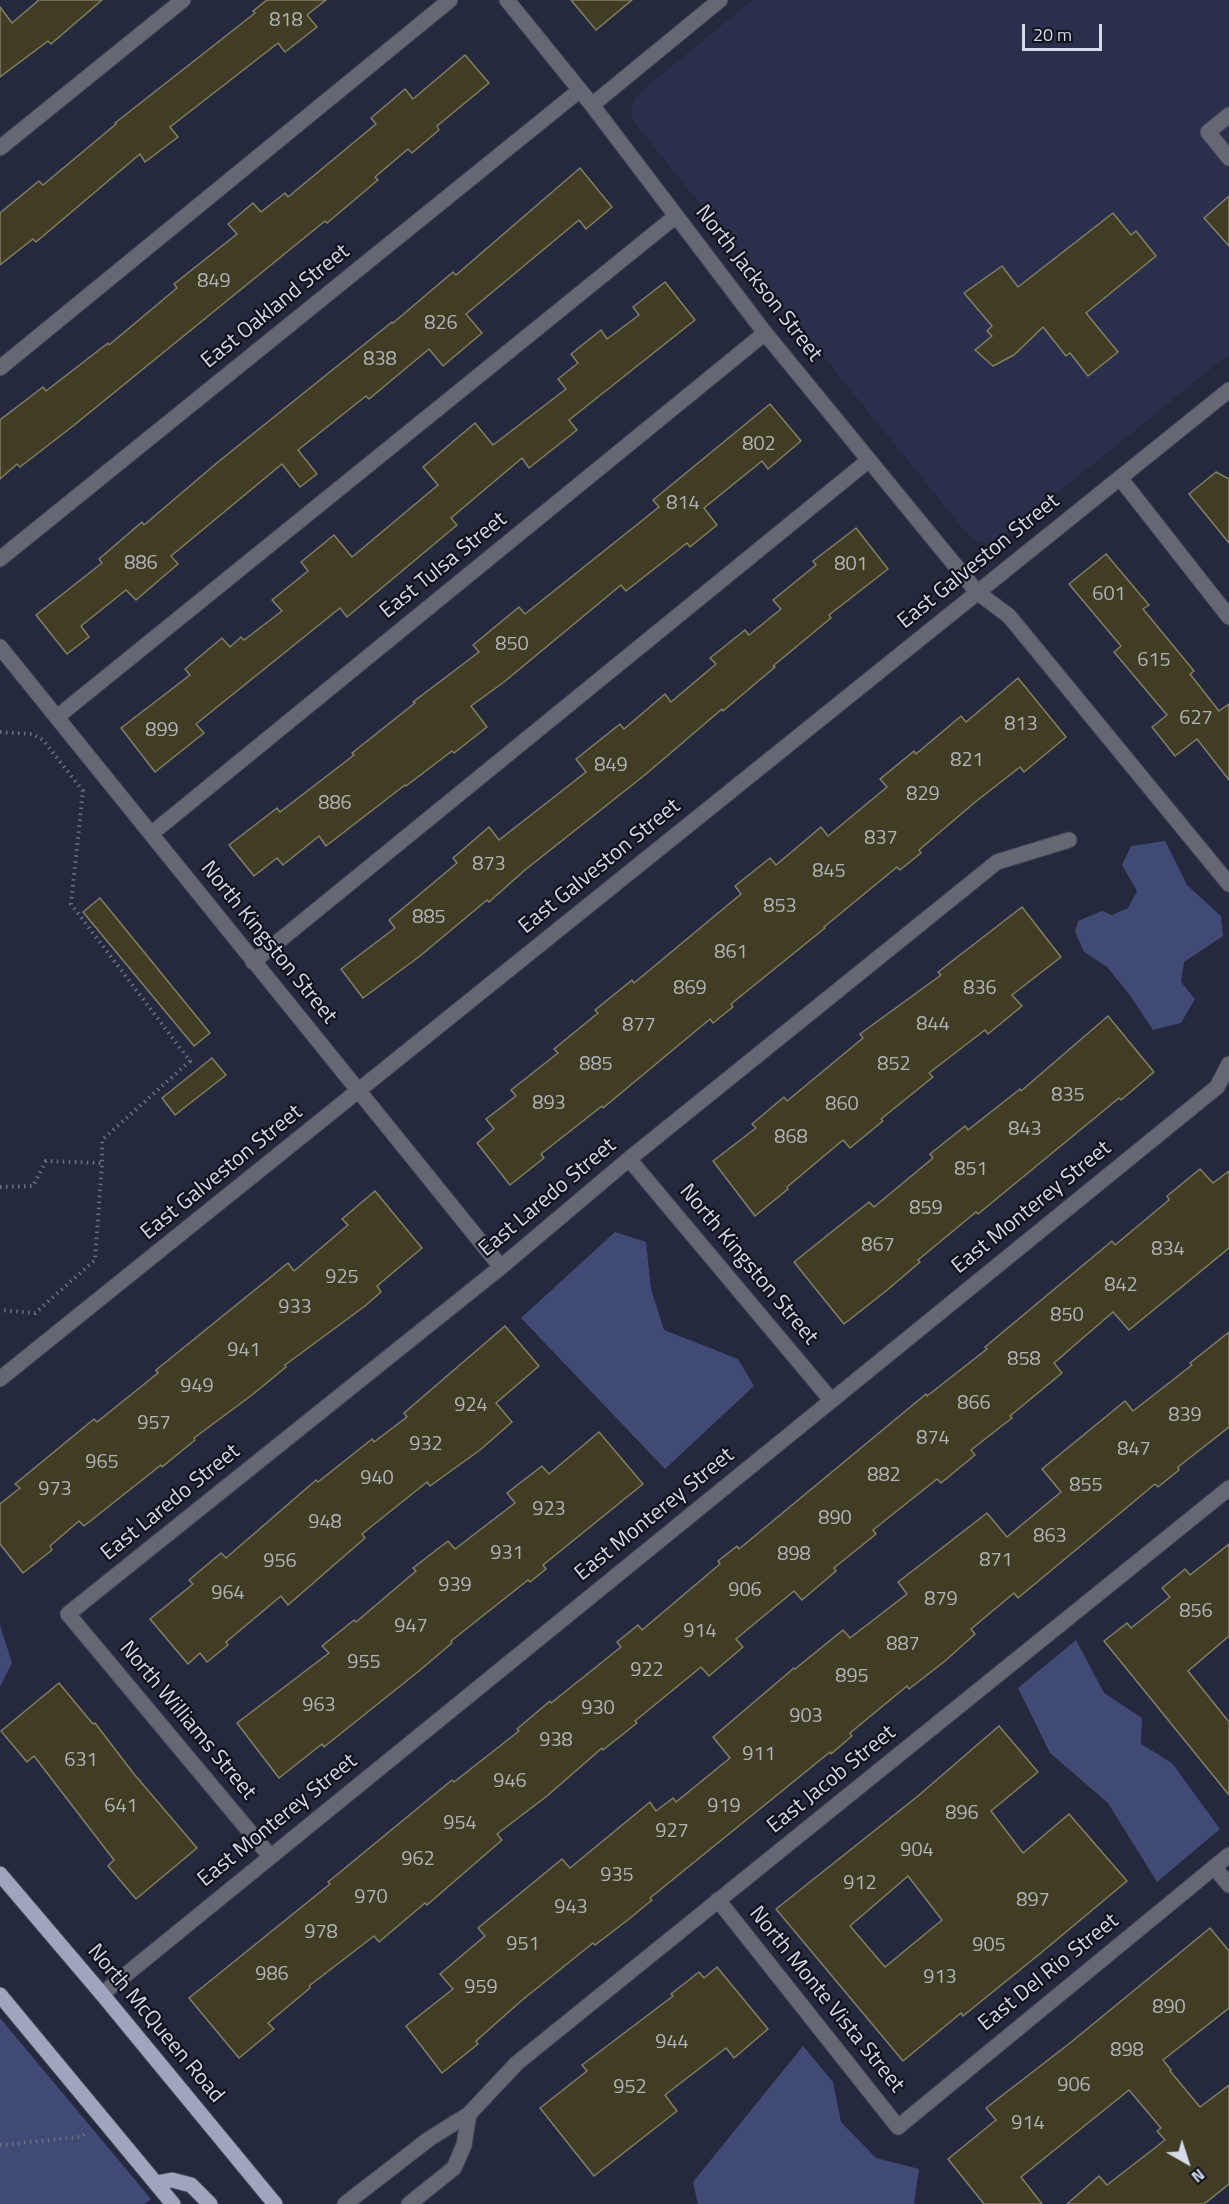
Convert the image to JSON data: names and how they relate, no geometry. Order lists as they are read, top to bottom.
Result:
{
  "streets": {
    "main road": ["North McQueen Road"],
    "street": [
      "North Jackson Street",
      "East Oakland Street",
      "East Galveston Street",
      "East Tulsa Street",
      "North Kingston Street",
      "East Laredo Street",
      "East Monterey Street",
      "North Williams Street",
      "East Jacob Street",
      "East Del Rio Street",
      "North Monte Vista Street"
    ]
  },
  "crossings": [
    ["North Jackson Street", "East Oakland Street"],
    ["North Jackson Street", "East Galveston Street"],
    ["North Jackson Street", "East Tulsa Street"],
    ["East Galveston Street", "North Kingston Street"],
    ["East Tulsa Street", "North Kingston Street"],
    ["North Kingston Street", "East Laredo Street"],
    ["North Kingston Street", "East Monterey Street"],
    ["East Laredo Street", "North Williams Street"],
    ["East Monterey Street", "North Williams Street"],
    ["East Monterey Street", "North McQueen Road"],
    ["East Jacob Street", "North Monte Vista Street"],
    ["East Del Rio Street", "North Monte Vista Street"]
  ],
  "house_numbers": [
    "818",
    "849",
    "826",
    "838",
    "802",
    "814",
    "886",
    "801",
    "601",
    "850",
    "615",
    "627",
    "813",
    "899",
    "821",
    "849",
    "829",
    "886",
    "837",
    "873",
    "845",
    "853",
    "885",
    "861",
    "869",
    "836",
    "844",
    "877",
    "885",
    "852",
    "835",
    "893",
    "860",
    "843",
    "868",
    "851",
    "859",
    "867",
    "834",
    "925",
    "842",
    "933",
    "850",
    "941",
    "858",
    "949",
    "866",
    "924",
    "839",
    "957",
    "874",
    "932",
    "847",
    "965",
    "882",
    "940",
    "855",
    "973",
    "923",
    "890",
    "948",
    "863",
    "931",
    "898",
    "871",
    "956",
    "939",
    "906",
    "964",
    "879",
    "856",
    "947",
    "914",
    "887",
    "955",
    "922",
    "895",
    "963",
    "930",
    "903",
    "938",
    "911",
    "631",
    "946",
    "641",
    "919",
    "896",
    "954",
    "927",
    "904",
    "962",
    "935",
    "912",
    "970",
    "897",
    "943",
    "978",
    "951",
    "905",
    "986",
    "913",
    "959",
    "890",
    "944",
    "898",
    "906",
    "952",
    "914"
  ],
  "scale_bar": "20 m",
  "north": "bottom right"
}
